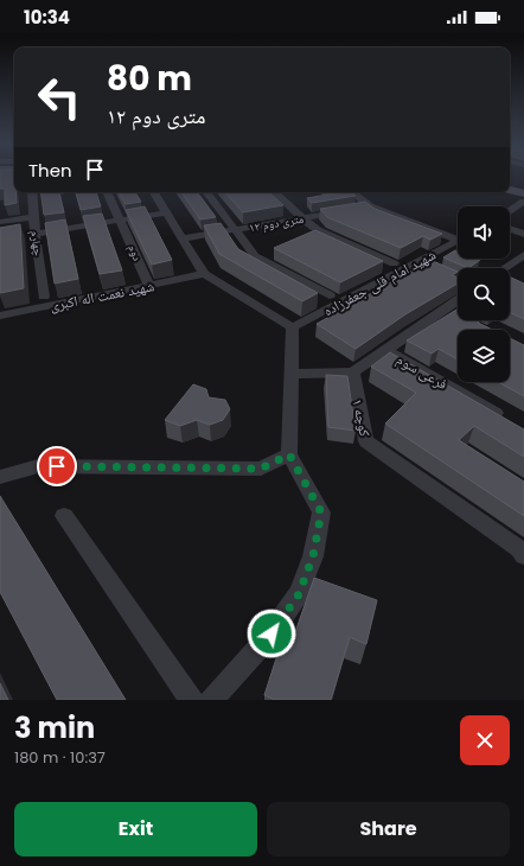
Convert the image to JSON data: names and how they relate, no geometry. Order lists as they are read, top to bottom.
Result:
{
  "streets": {
    "street": [
      "۱۲ متری دوم",
      "چهارم",
      "دوم",
      "شهید امام قلی جعفرزاده",
      "شهید نعمت اله اکبری",
      "فرعی سوم",
      "کوچه ۱"
    ]
  },
  "crossings": [
    ["دوم", "شهید نعمت اله اکبری"]
  ],
  "page": {
    "status": "10:34",
    "turn": ["80 m", "۱۲ متری دوم"],
    "then": "Then",
    "heading": ["3 min", "180 m · 10:37"],
    "buttons": ["Exit", "Share"]
  }
}
